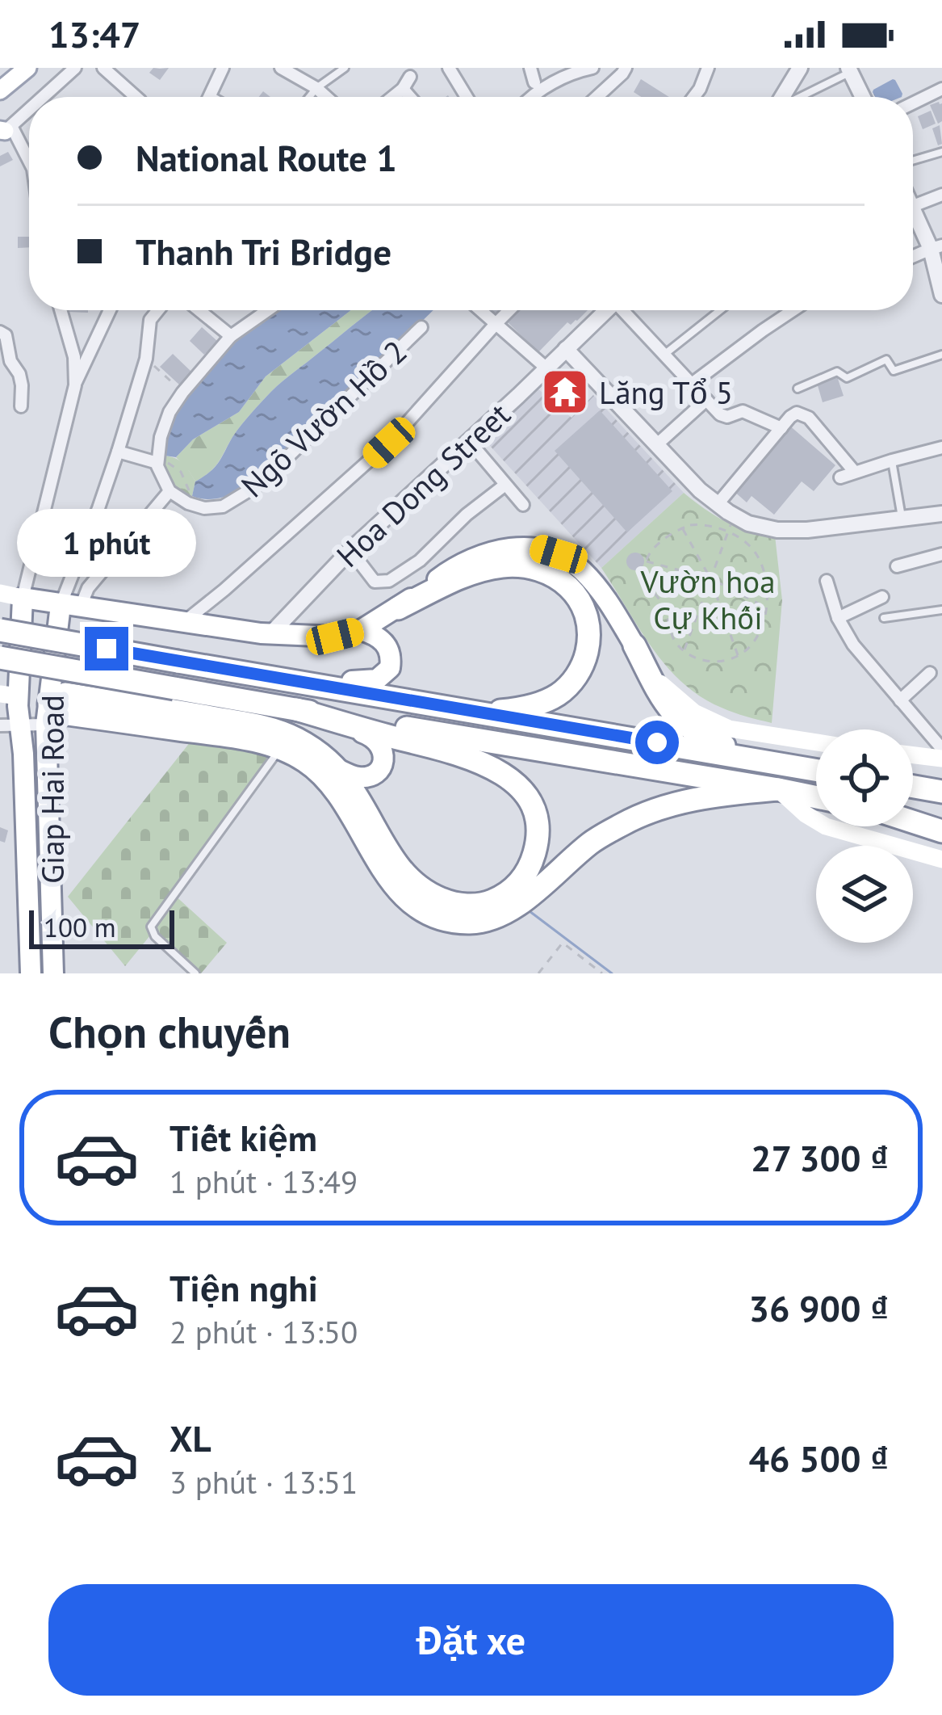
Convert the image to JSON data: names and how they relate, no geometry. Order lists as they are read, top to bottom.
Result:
{
  "streets": {
    "highway": ["Giap Hai Road"],
    "street": ["Ngõ Vườn Hồ 2", "Hoa Dong Street"]
  },
  "parks": ["Vườn hoa Cự Khối"],
  "places": {
    "temple": ["Lăng Tổ 5"]
  },
  "scale_bar": "100 m",
  "page": {
    "status": "13:47",
    "banner": ["National Route 1", "Thanh Tri Bridge"],
    "bubble": "1 phút",
    "scale": "100 m",
    "heading": "Chọn chuyến",
    "list": [
      {
        "name": "Tiết kiệm",
        "note": "1 phút · 13:49",
        "value": "27 300 ₫"
      },
      {
        "name": "Tiện nghi",
        "note": "2 phút · 13:50",
        "value": "36 900 ₫"
      },
      {
        "name": "XL",
        "note": "3 phút · 13:51",
        "value": "46 500 ₫"
      }
    ],
    "buttons": "Đặt xe"
  }
}
